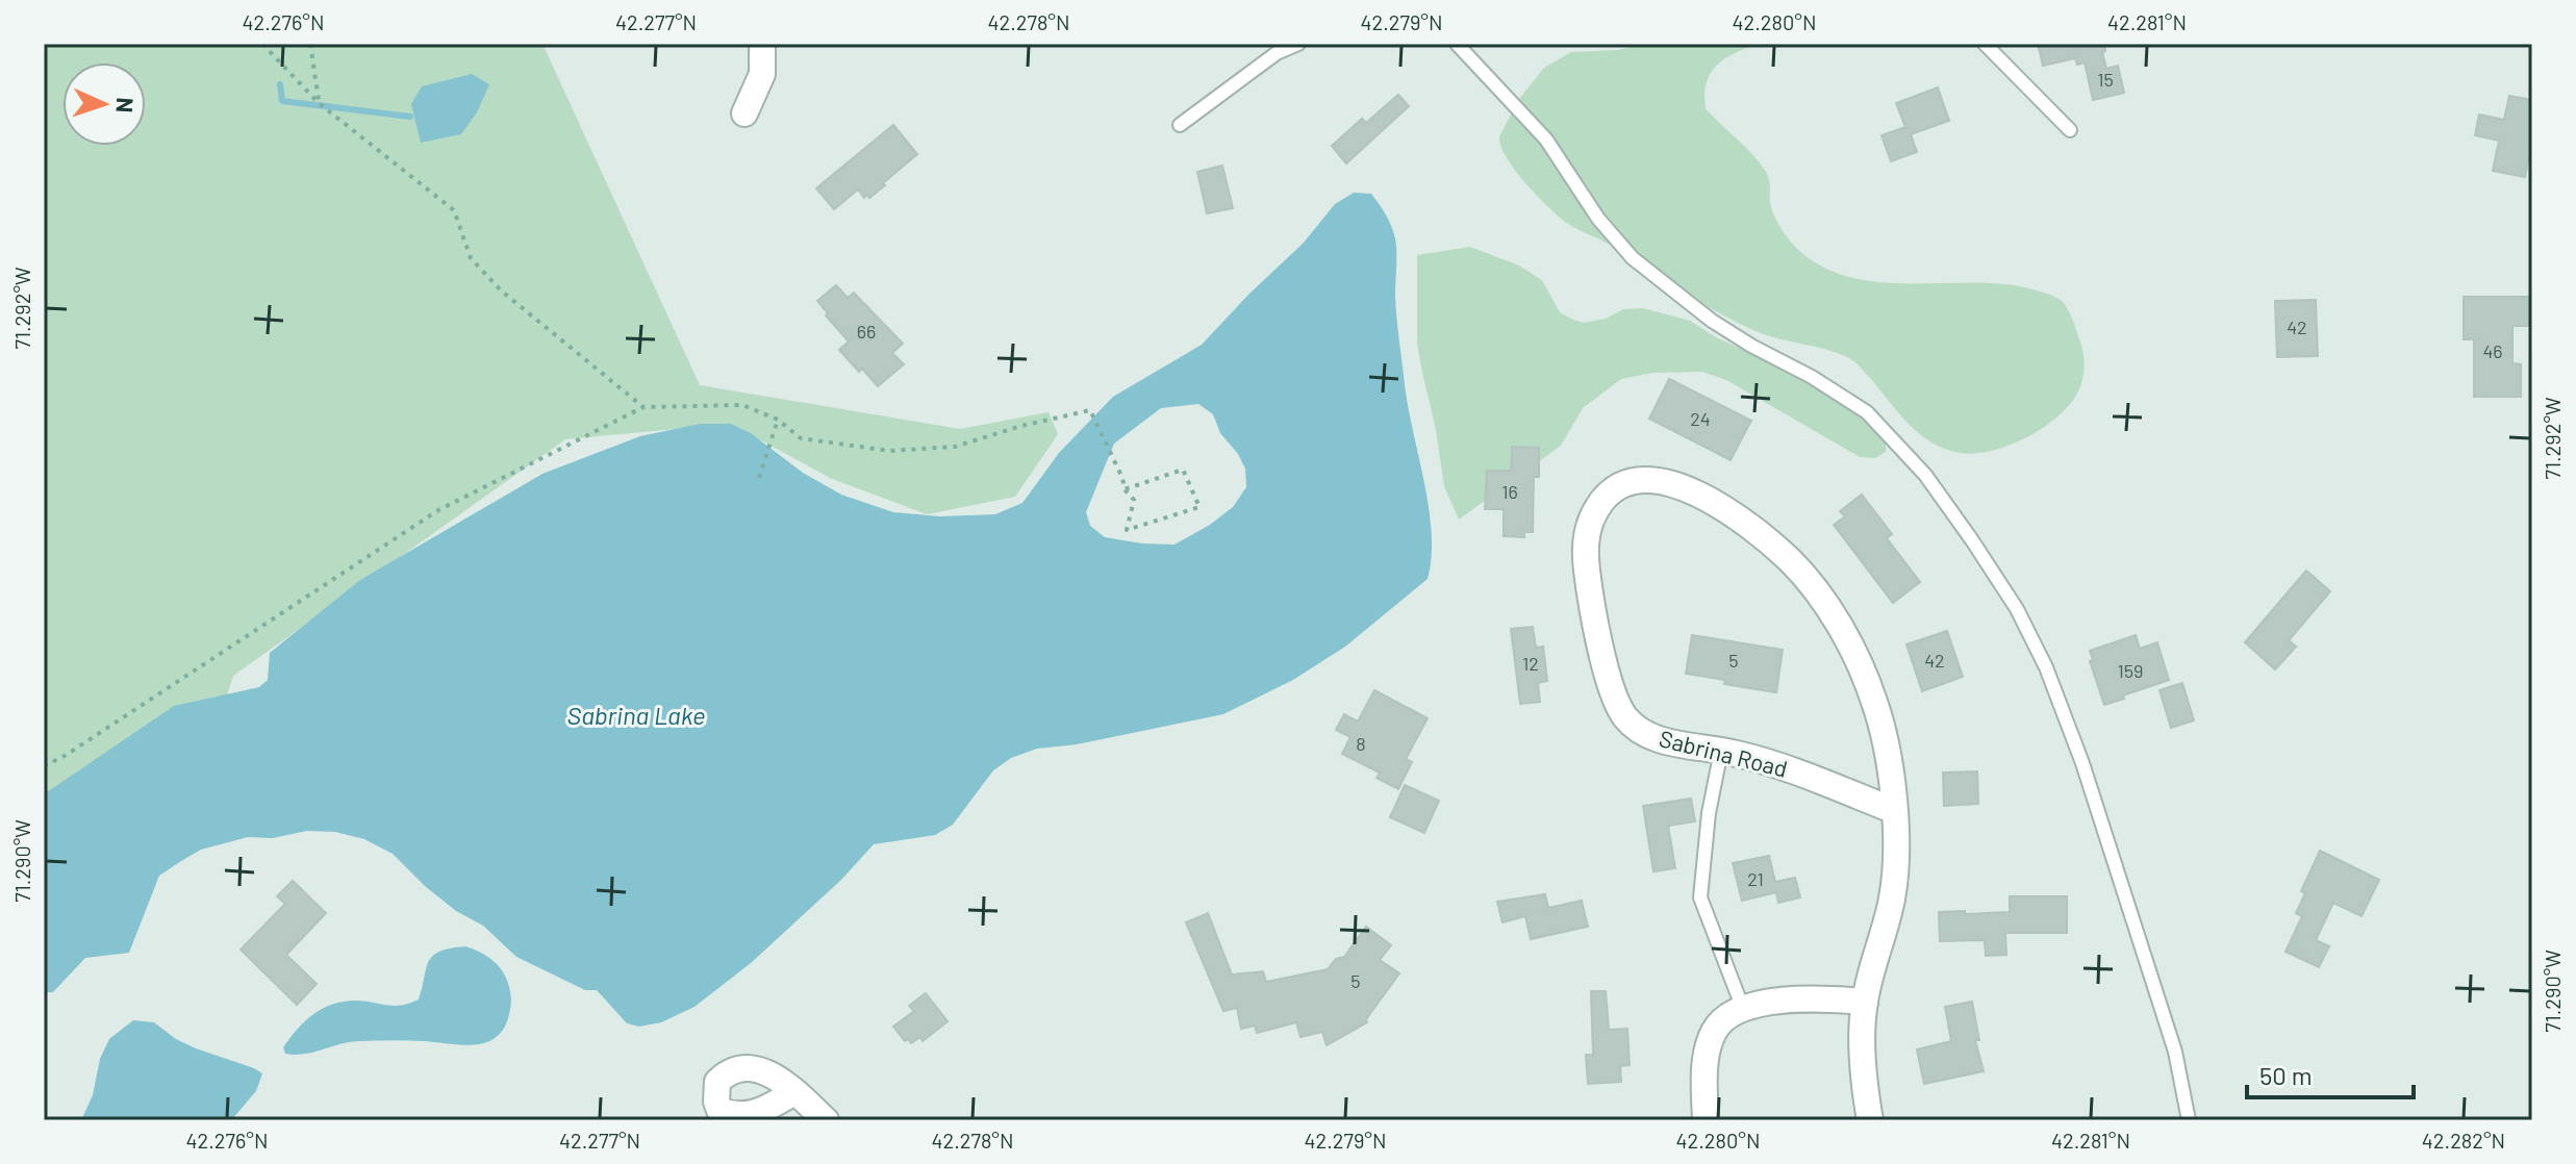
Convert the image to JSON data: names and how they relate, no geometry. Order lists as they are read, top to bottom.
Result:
{
  "streets": {
    "street": ["Sabrina Road"]
  },
  "water": ["Sabrina Lake"],
  "house_numbers": [
    "15",
    "42",
    "66",
    "46",
    "24",
    "16",
    "5",
    "42",
    "12",
    "159",
    "8",
    "21",
    "5"
  ],
  "scale_bar": "50 m",
  "north": "right",
  "coordinates": [
    "42.276°N",
    "42.277°N",
    "42.278°N",
    "42.279°N",
    "42.280°N",
    "42.281°N",
    "71.292°W",
    "71.290°W",
    "42.282°N"
  ]
}
